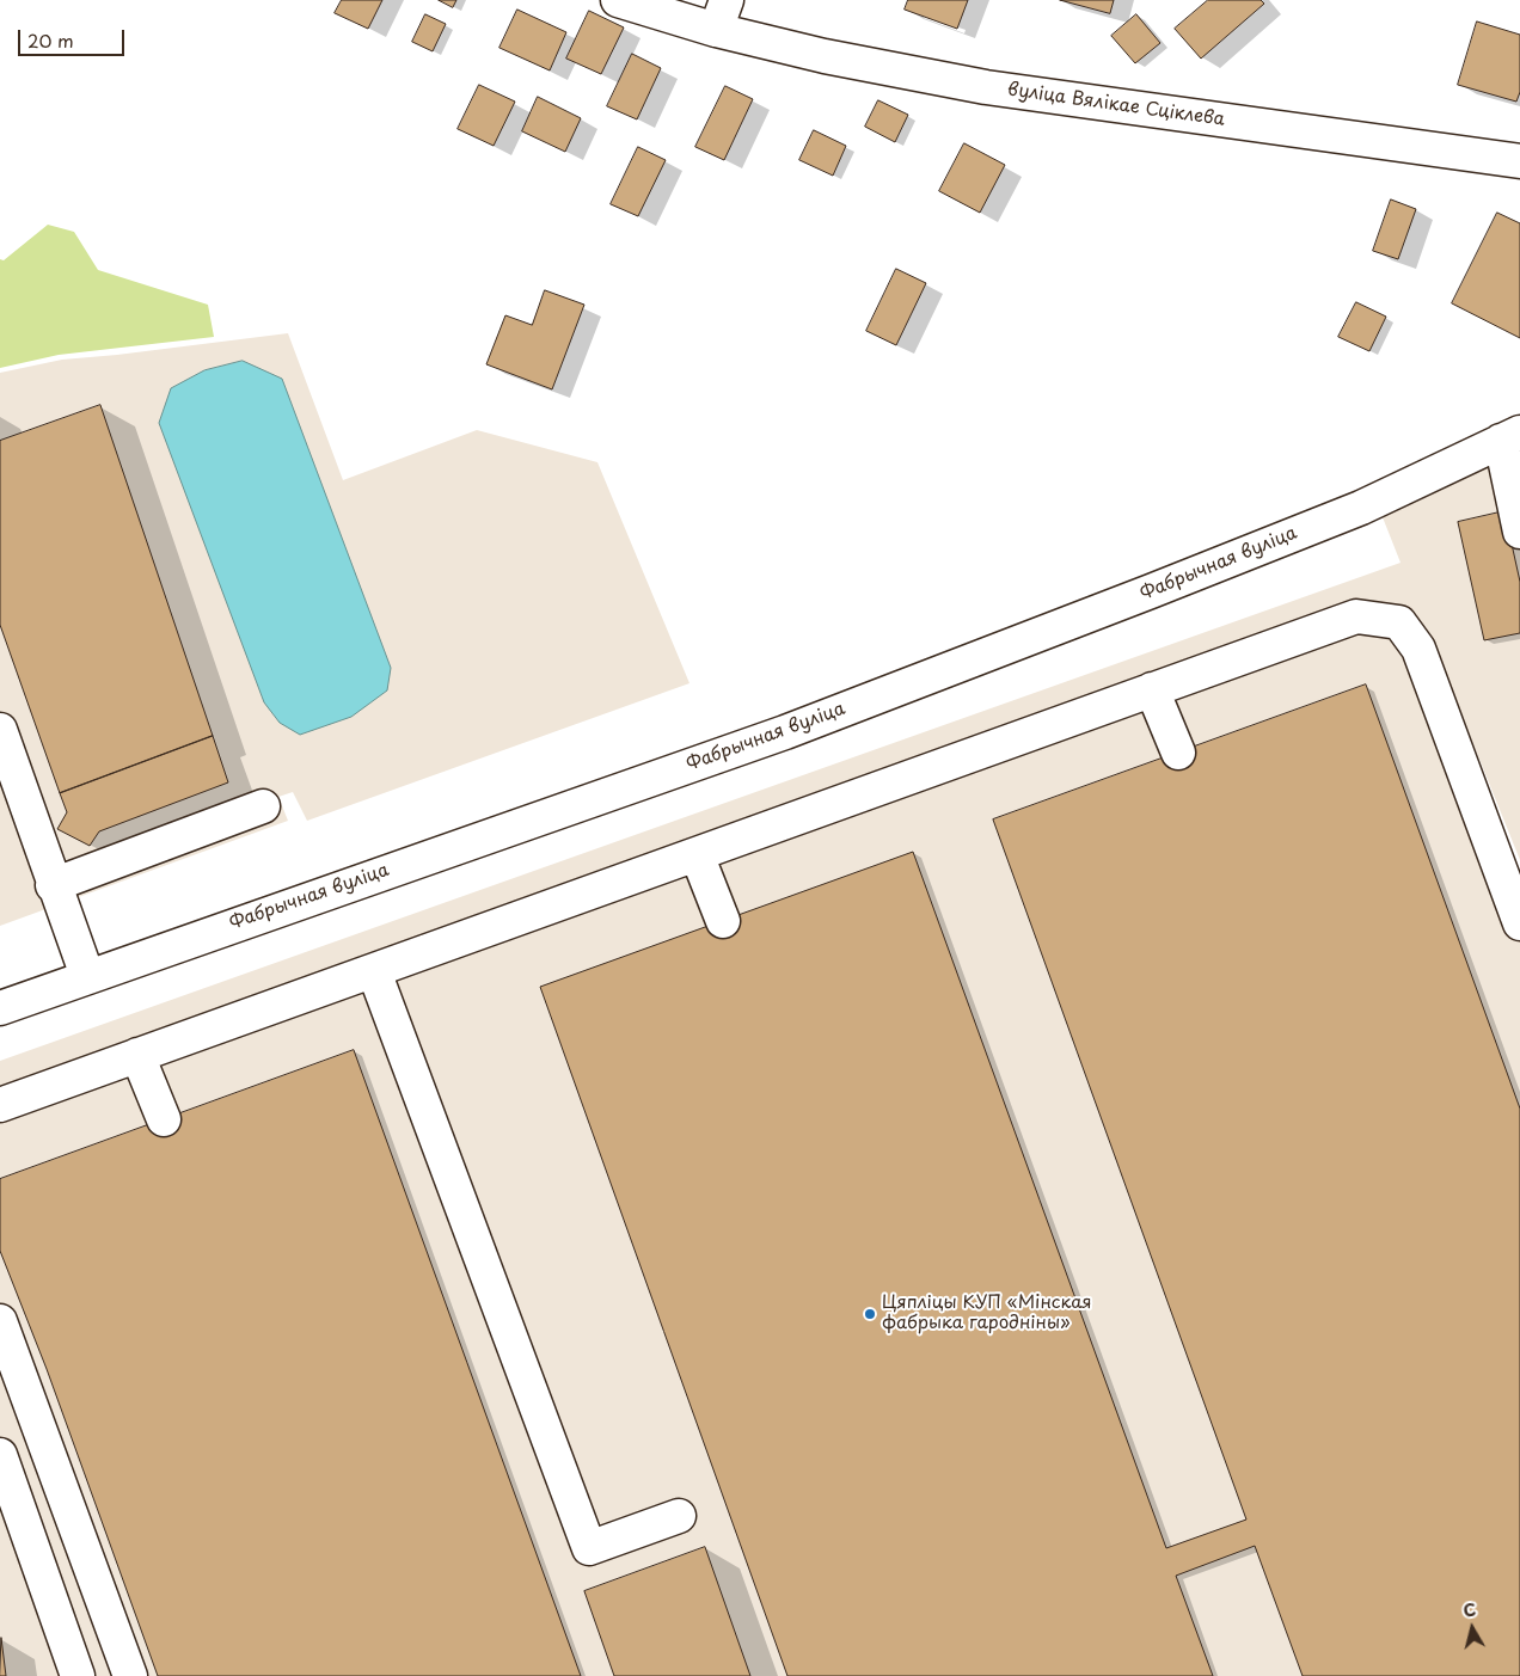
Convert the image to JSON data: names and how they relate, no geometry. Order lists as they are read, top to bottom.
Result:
{
  "streets": {
    "street": ["вуліца Вялікае Сціклева", "Фабрычная вуліца"]
  },
  "places": ["Цяпліцы КУП «Мінская фабрыка гародніны»"],
  "scale_bar": "20 m",
  "north": "top"
}
